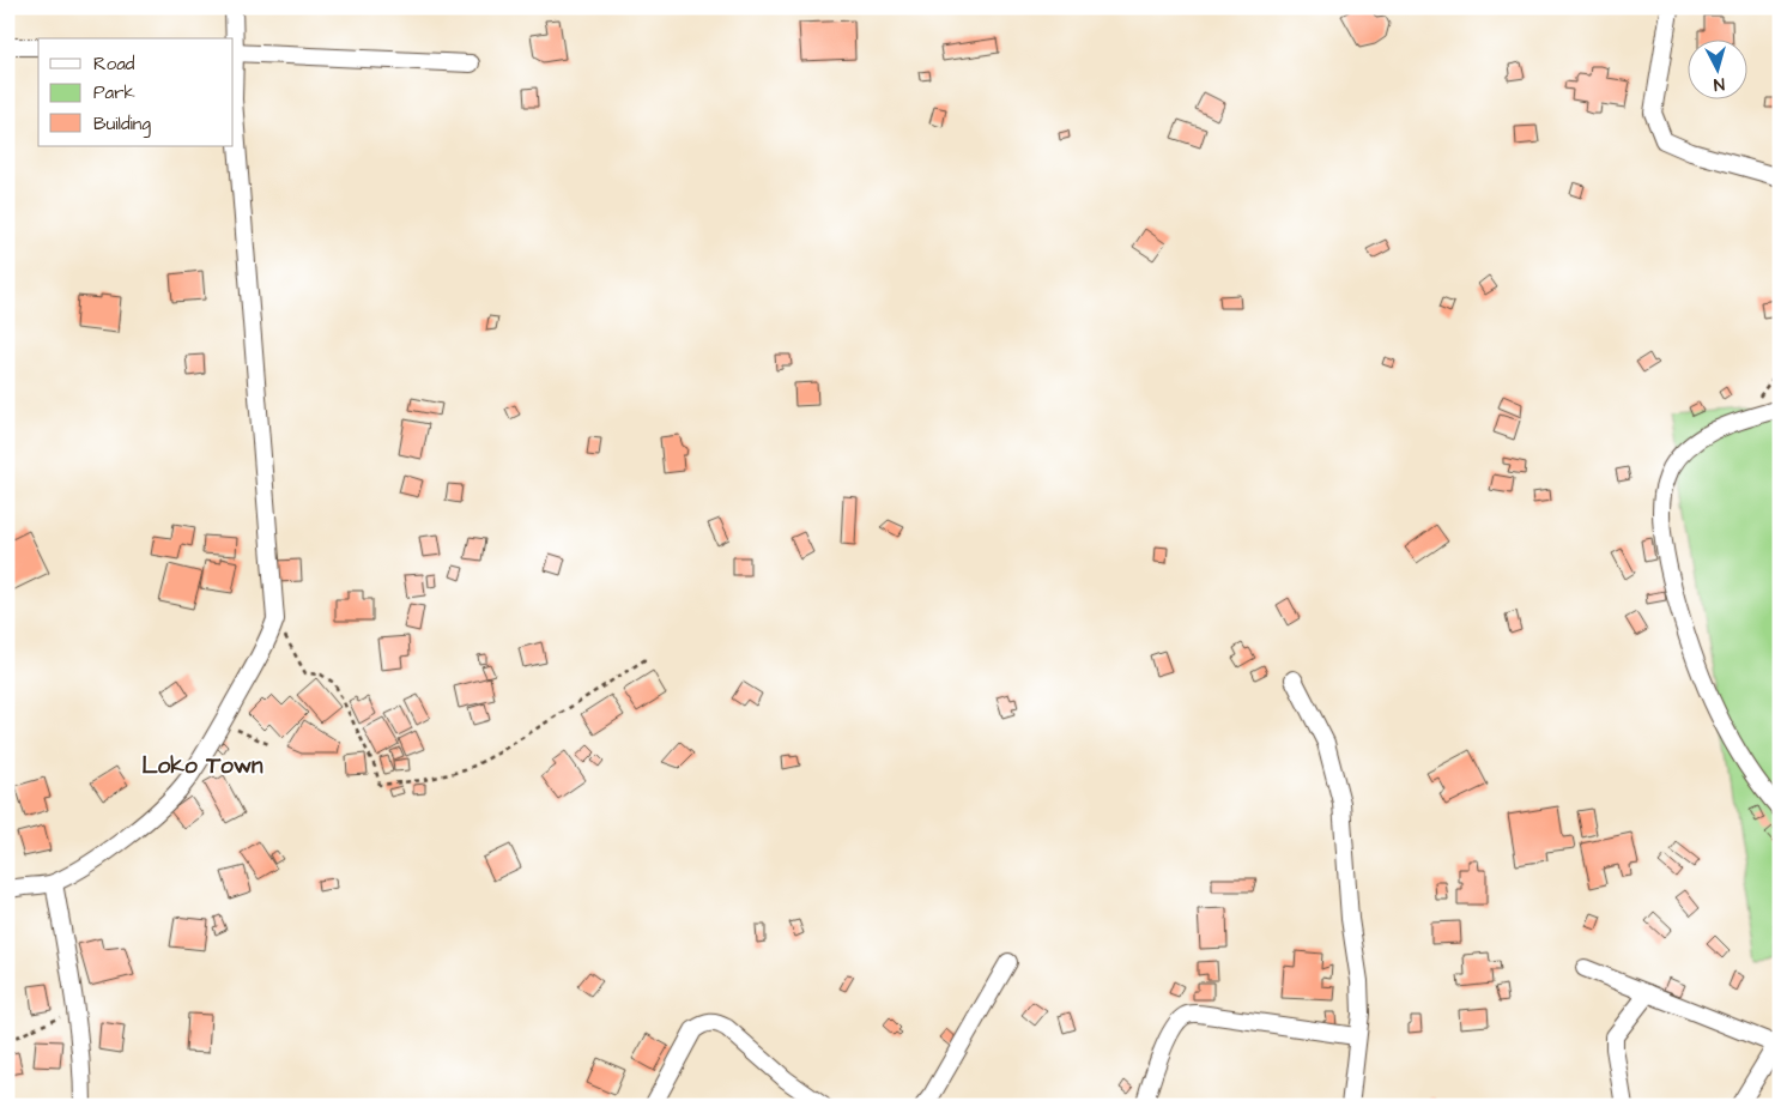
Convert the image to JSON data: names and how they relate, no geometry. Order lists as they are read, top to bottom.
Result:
{
  "districts": ["Loko Town"],
  "legend": ["Road", "Park", "Building"],
  "north": "bottom"
}
